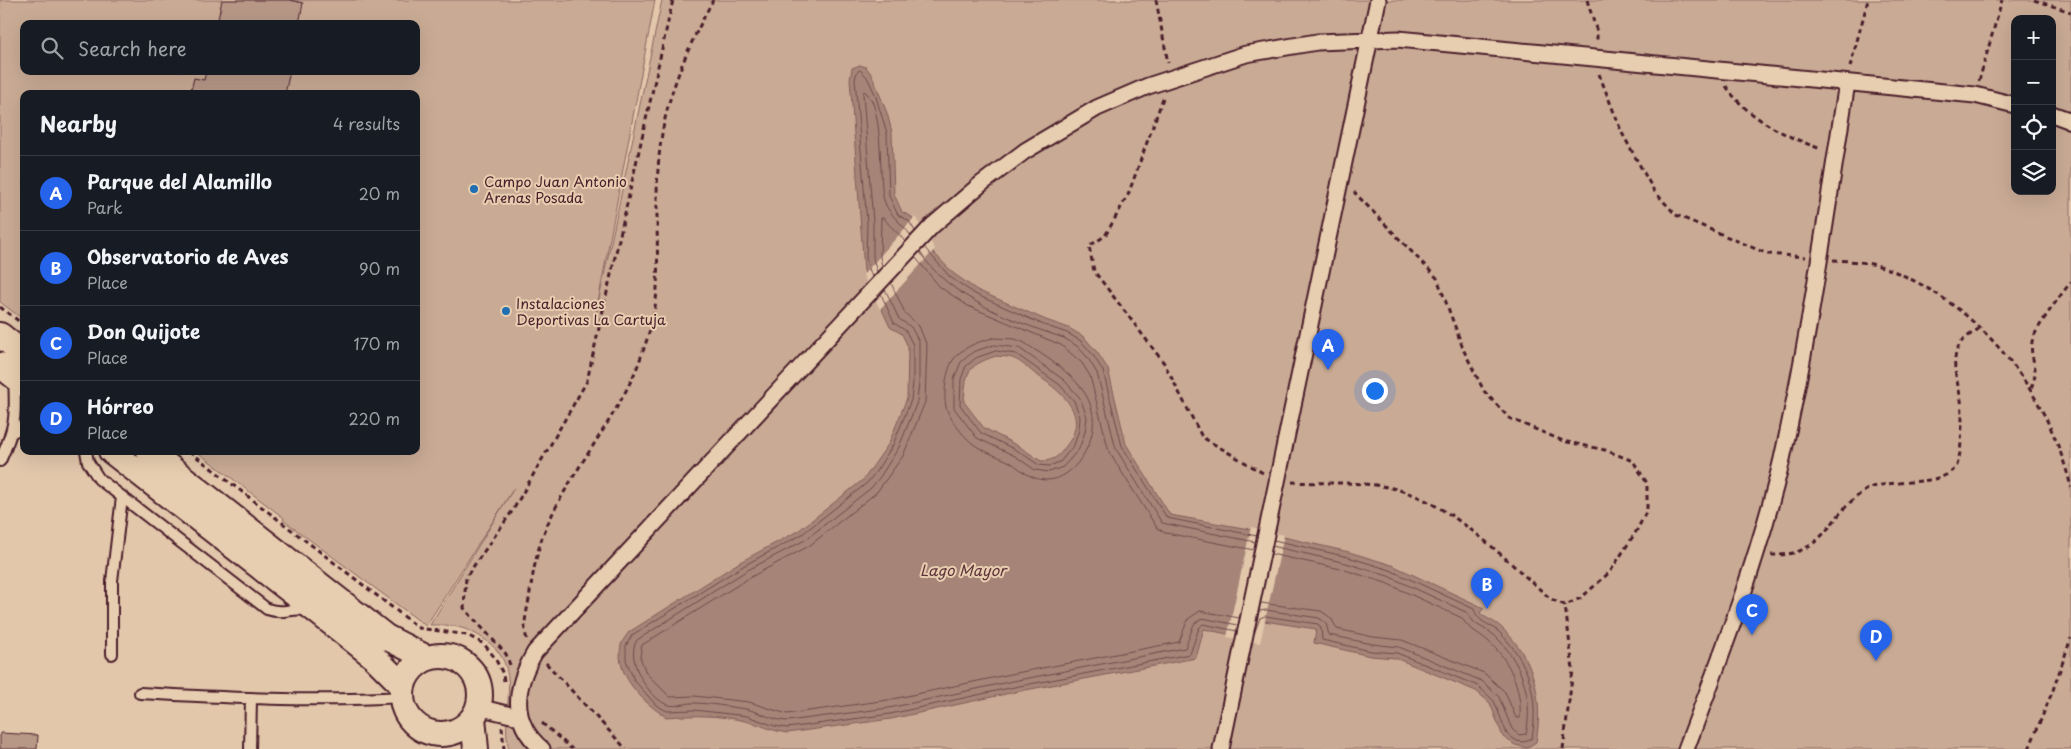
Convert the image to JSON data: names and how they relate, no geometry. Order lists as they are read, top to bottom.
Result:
{
  "water": ["Lago Mayor"],
  "places": ["Campo Juan Antonio Arenas Posada", "Instalaciones Deportivas La Cartuja"],
  "page": {
    "map_buttons": ["+", "−"],
    "search": "Search here",
    "heading": ["Nearby", "4 results"],
    "list": [
      {
        "mark": "A",
        "name": "Parque del Alamillo",
        "note": "Park",
        "value": "20 m"
      },
      {
        "mark": "B",
        "name": "Observatorio de Aves",
        "note": "Place",
        "value": "90 m"
      },
      {
        "mark": "C",
        "name": "Don Quijote",
        "note": "Place",
        "value": "170 m"
      },
      {
        "mark": "D",
        "name": "Hórreo",
        "note": "Place",
        "value": "220 m"
      }
    ],
    "pins": [
      "A",
      "B",
      "C",
      "D"
    ]
  }
}
